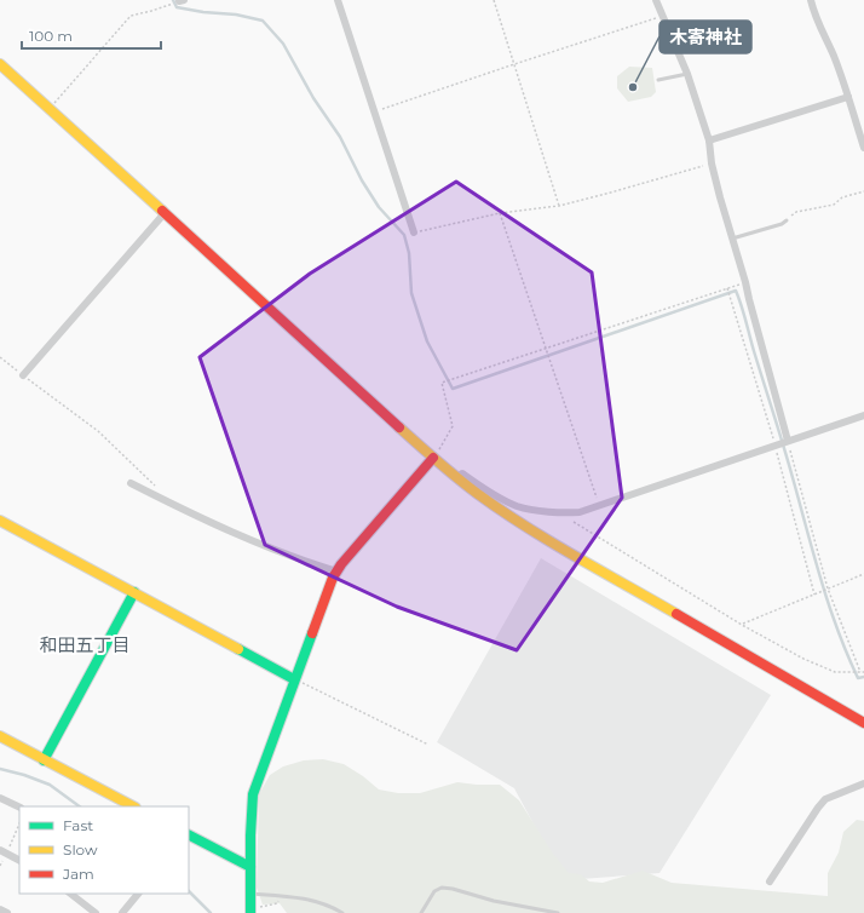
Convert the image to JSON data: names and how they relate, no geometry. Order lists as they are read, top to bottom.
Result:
{
  "districts": ["和田五丁目"],
  "places": ["木寄神社"],
  "legend": ["Fast", "Slow", "Jam"],
  "scale_bar": "100 m"
}
